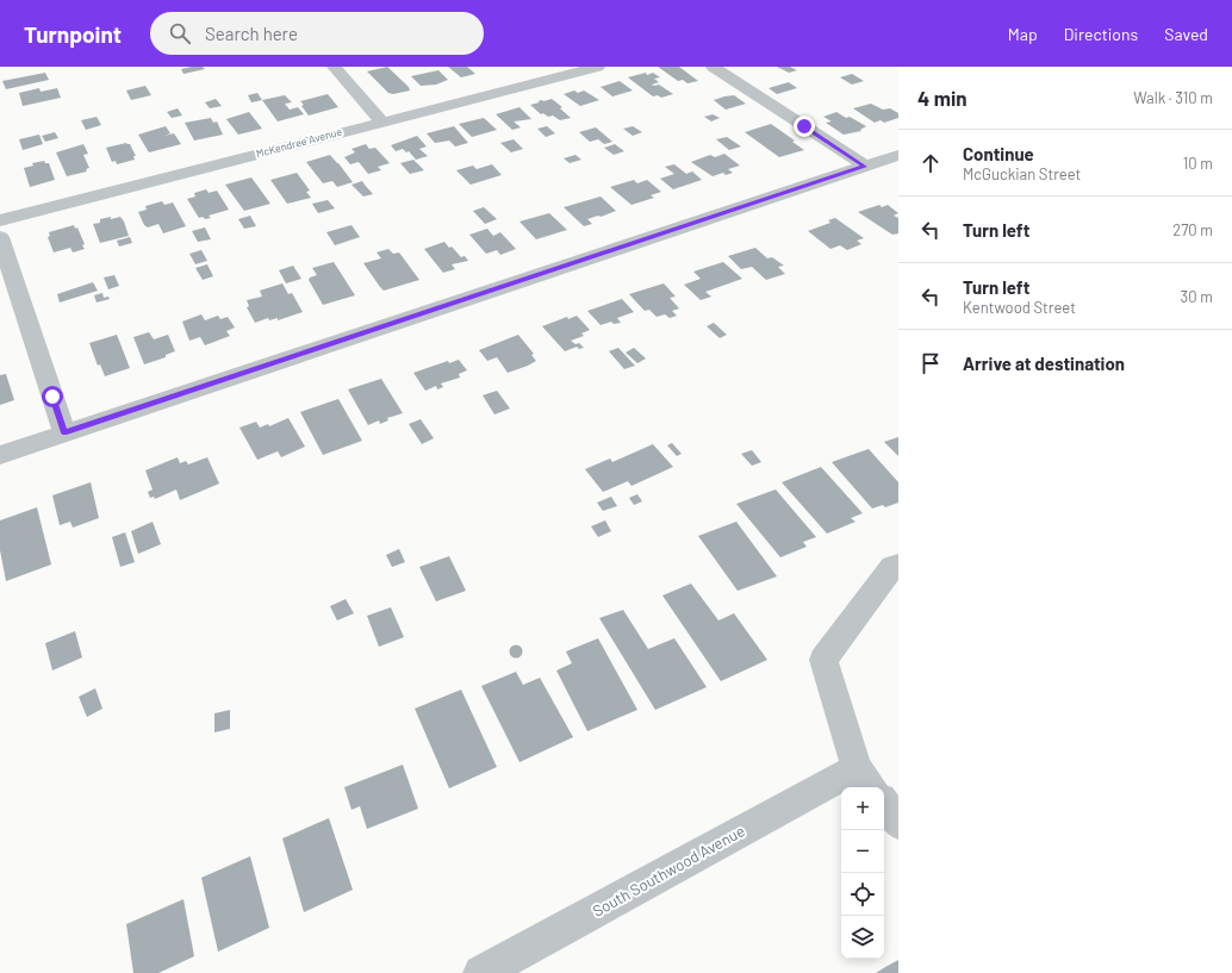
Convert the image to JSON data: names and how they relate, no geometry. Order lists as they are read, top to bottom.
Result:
{
  "streets": {
    "street": ["McKendree Avenue", "South Southwood Avenue"]
  },
  "page": {
    "header": "Turnpoint",
    "search": "Search here",
    "nav": ["Map", "Directions", "Saved"],
    "heading": ["4 min", "Walk · 310 m"],
    "list": [
      ["Continue", "McGuckian Street", "10 m"],
      ["Turn left", "270 m"],
      ["Turn left", "Kentwood Street", "30 m"],
      "Arrive at destination"
    ],
    "map_buttons": ["+", "−"]
  }
}
